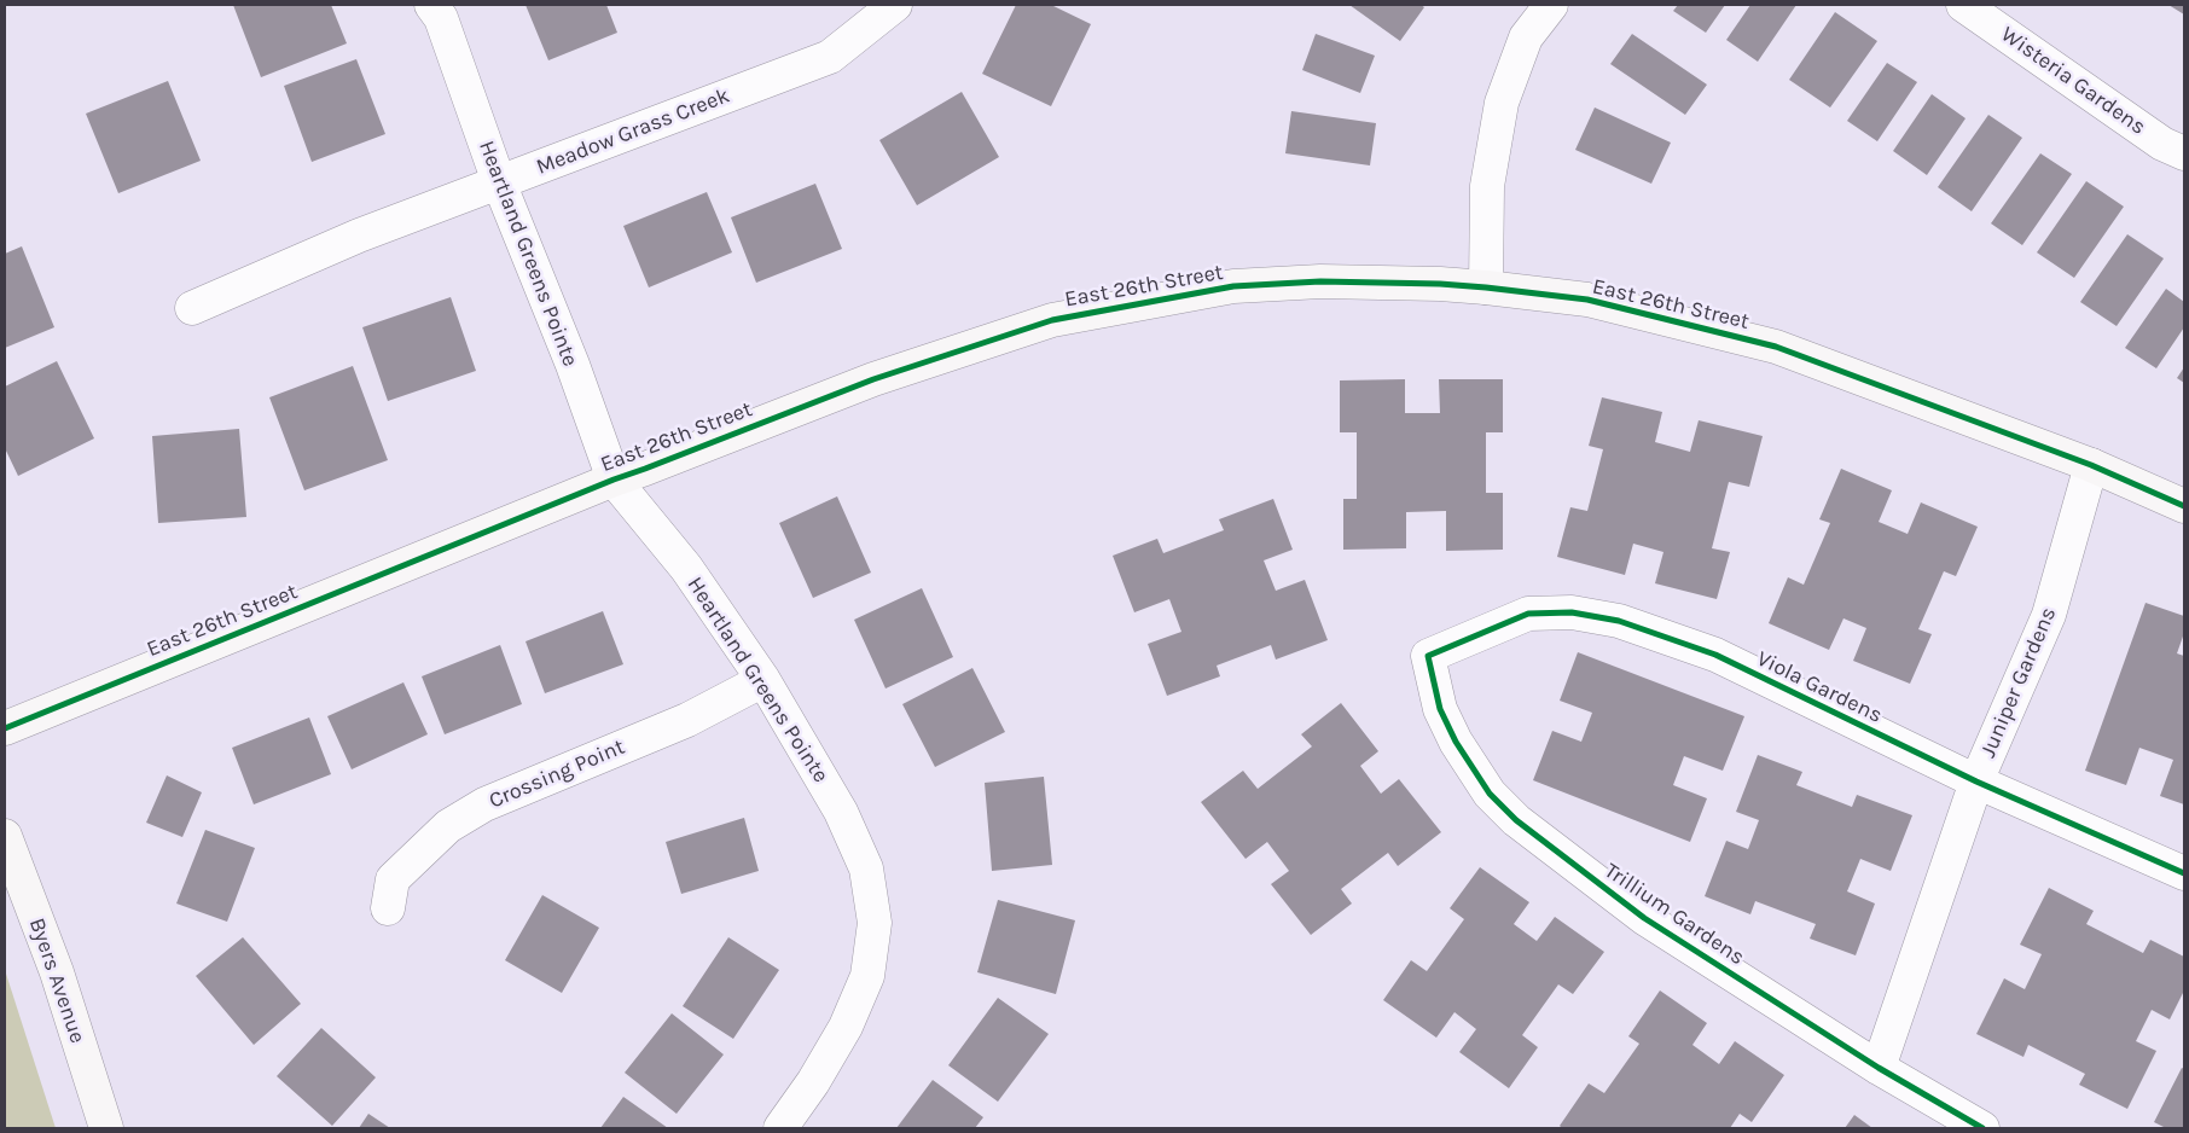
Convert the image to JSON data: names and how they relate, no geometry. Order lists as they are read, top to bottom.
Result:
{
  "streets": {
    "street": [
      "Wisteria Gardens",
      "Meadow Grass Creek",
      "Heartland Greens Pointe",
      "East 26th Street",
      "Juniper Gardens",
      "Viola Gardens",
      "Crossing Point",
      "Trillium Gardens",
      "Byers Avenue"
    ]
  },
  "crossings": [
    ["Meadow Grass Creek", "Heartland Greens Pointe"],
    ["Heartland Greens Pointe", "East 26th Street"],
    ["Heartland Greens Pointe", "Crossing Point"],
    ["East 26th Street", "Juniper Gardens"],
    ["Juniper Gardens", "Viola Gardens"],
    ["Juniper Gardens", "Trillium Gardens"],
    ["Viola Gardens", "Trillium Gardens"]
  ]
}
